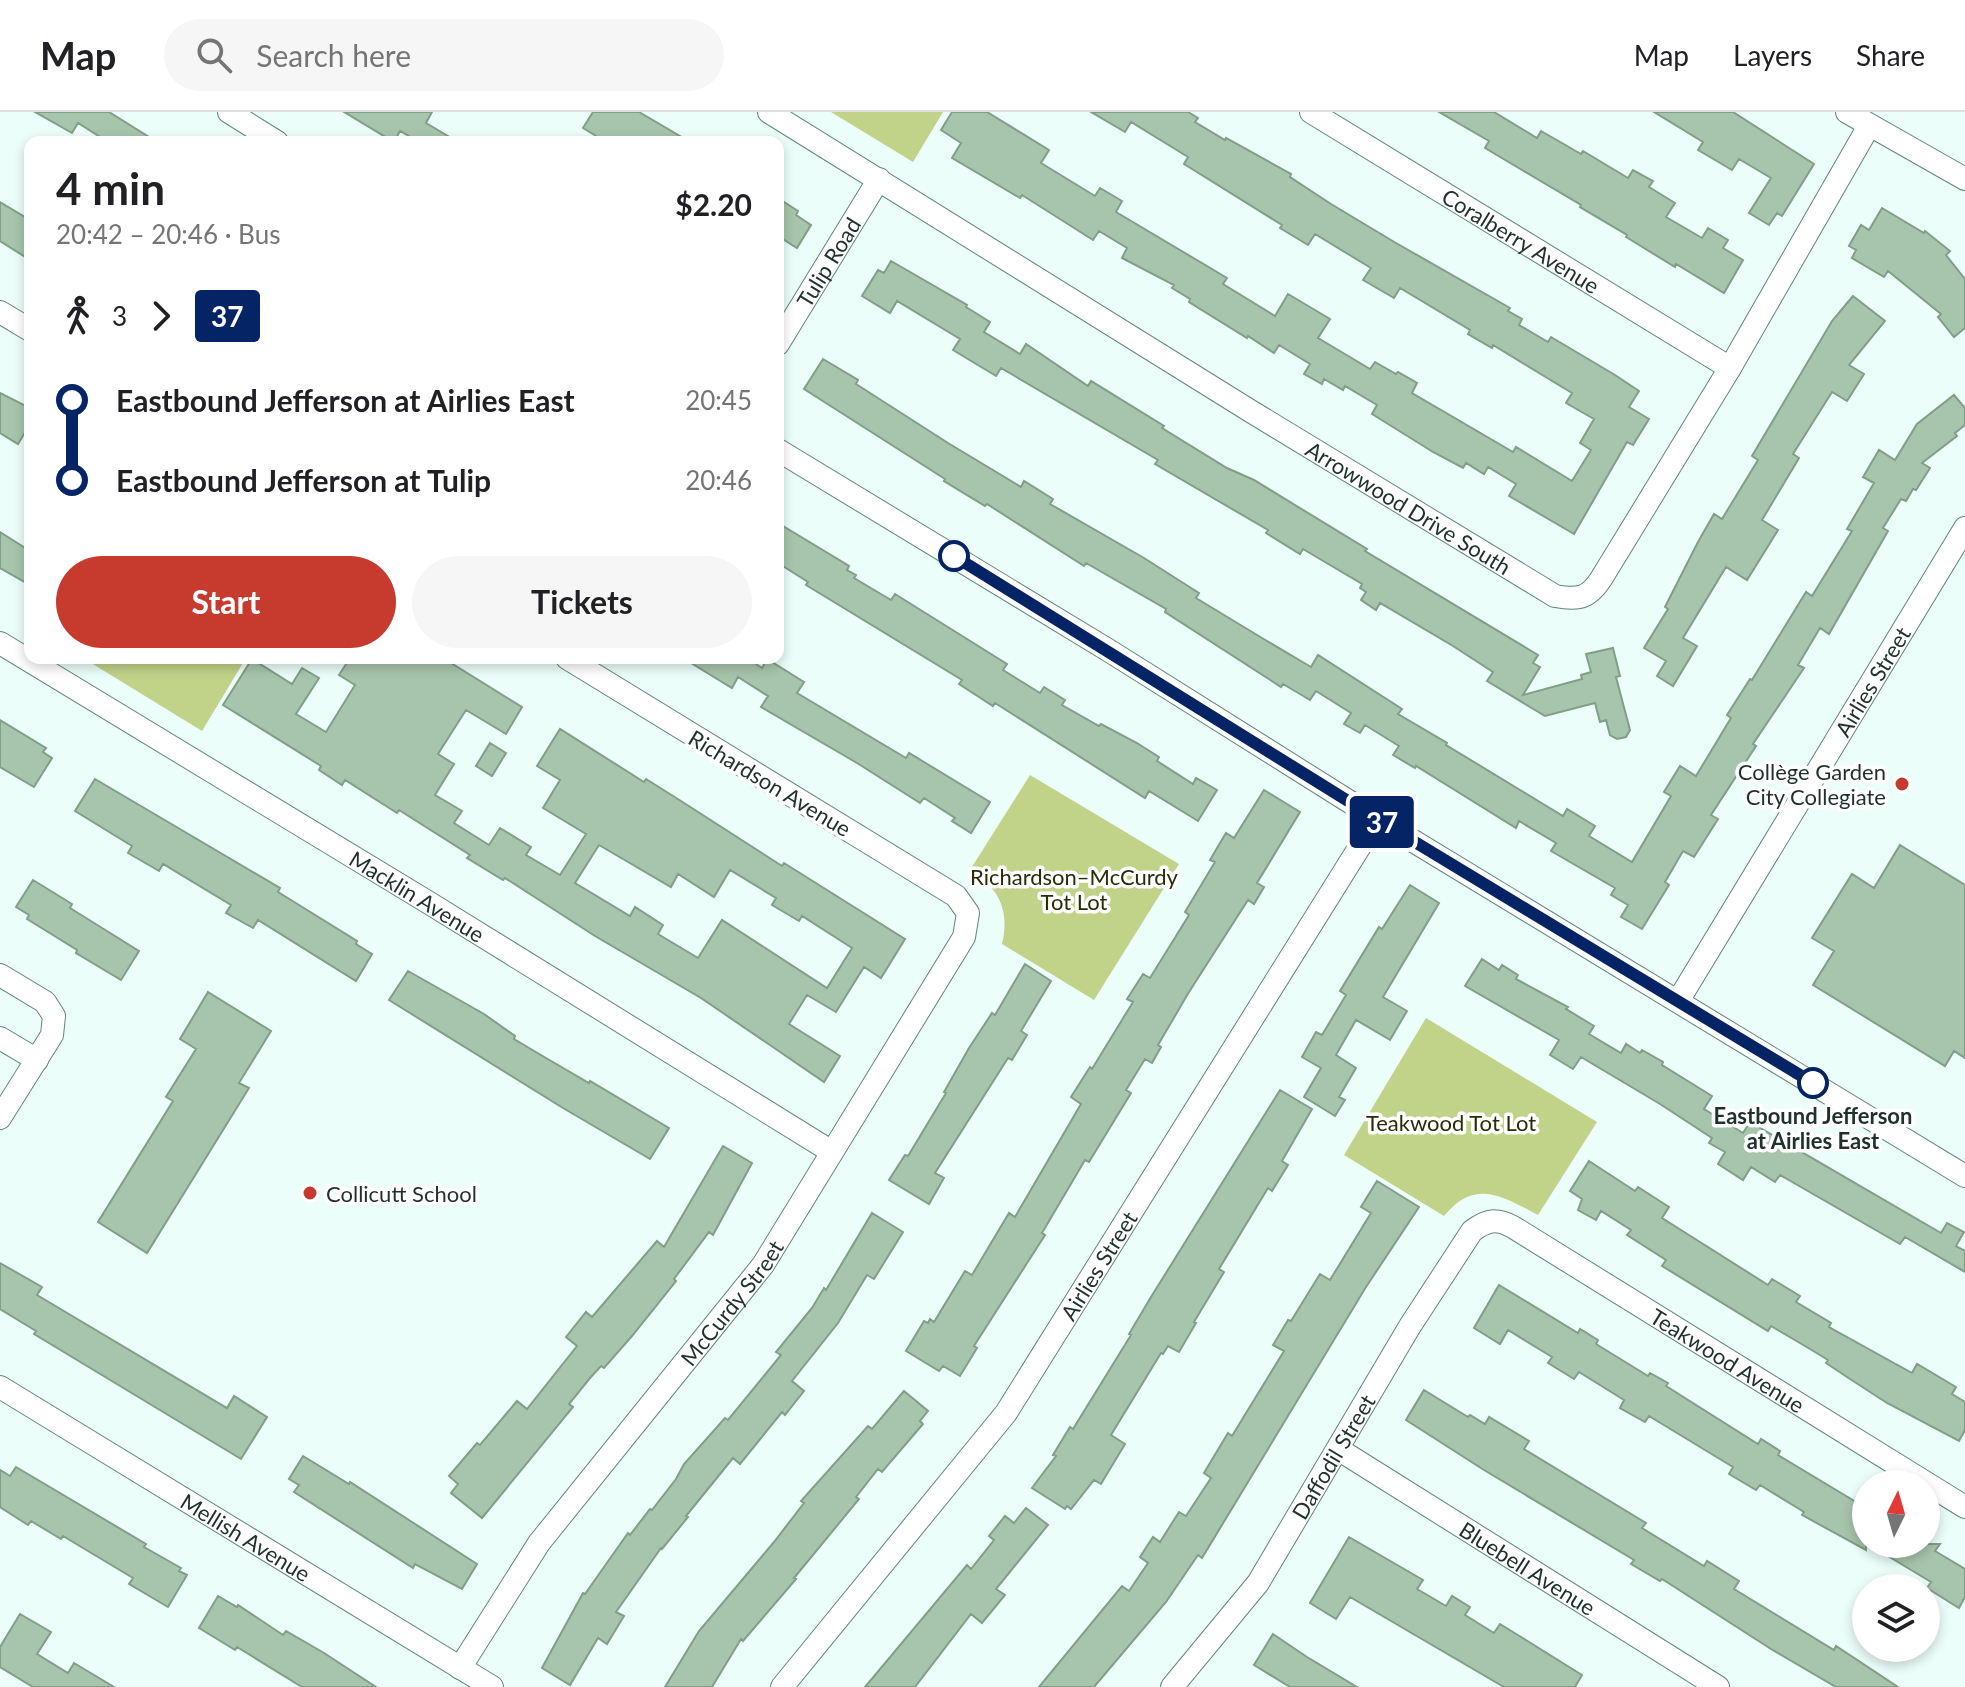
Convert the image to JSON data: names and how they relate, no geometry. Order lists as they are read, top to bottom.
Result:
{
  "streets": {
    "street": [
      "Coralberry Avenue",
      "Tulip Road",
      "Arrowwood Drive South",
      "Airlies Street",
      "Richardson Avenue",
      "Macklin Avenue",
      "McCurdy Street",
      "Teakwood Avenue",
      "Daffodil Street",
      "Mellish Avenue",
      "Bluebell Avenue"
    ]
  },
  "crossings": [
    ["Coralberry Avenue", "Arrowwood Drive South"],
    ["Tulip Road", "Arrowwood Drive South"],
    ["Richardson Avenue", "McCurdy Street"],
    ["Macklin Avenue", "McCurdy Street"],
    ["McCurdy Street", "Mellish Avenue"],
    ["Teakwood Avenue", "Daffodil Street"],
    ["Daffodil Street", "Bluebell Avenue"]
  ],
  "parks": ["Richardson–McCurdy Tot Lot", "Teakwood Tot Lot"],
  "places": ["Collège Garden City Collegiate", "Eastbound Jefferson at Airlies East", "Collicutt School"],
  "lines": ["bus line 37"],
  "north": "top",
  "page": {
    "header": "Map",
    "search": "Search here",
    "nav": ["Map", "Layers", "Share"],
    "on_map": "37",
    "heading": ["4 min", "20:42 – 20:46 · Bus", "$2.20"],
    "legs": ["3", "37"],
    "list": [
      {
        "name": "Eastbound Jefferson at Airlies East",
        "value": "20:45"
      },
      {
        "name": "Eastbound Jefferson at Tulip",
        "value": "20:46"
      }
    ],
    "buttons": ["Start", "Tickets"]
  }
}
